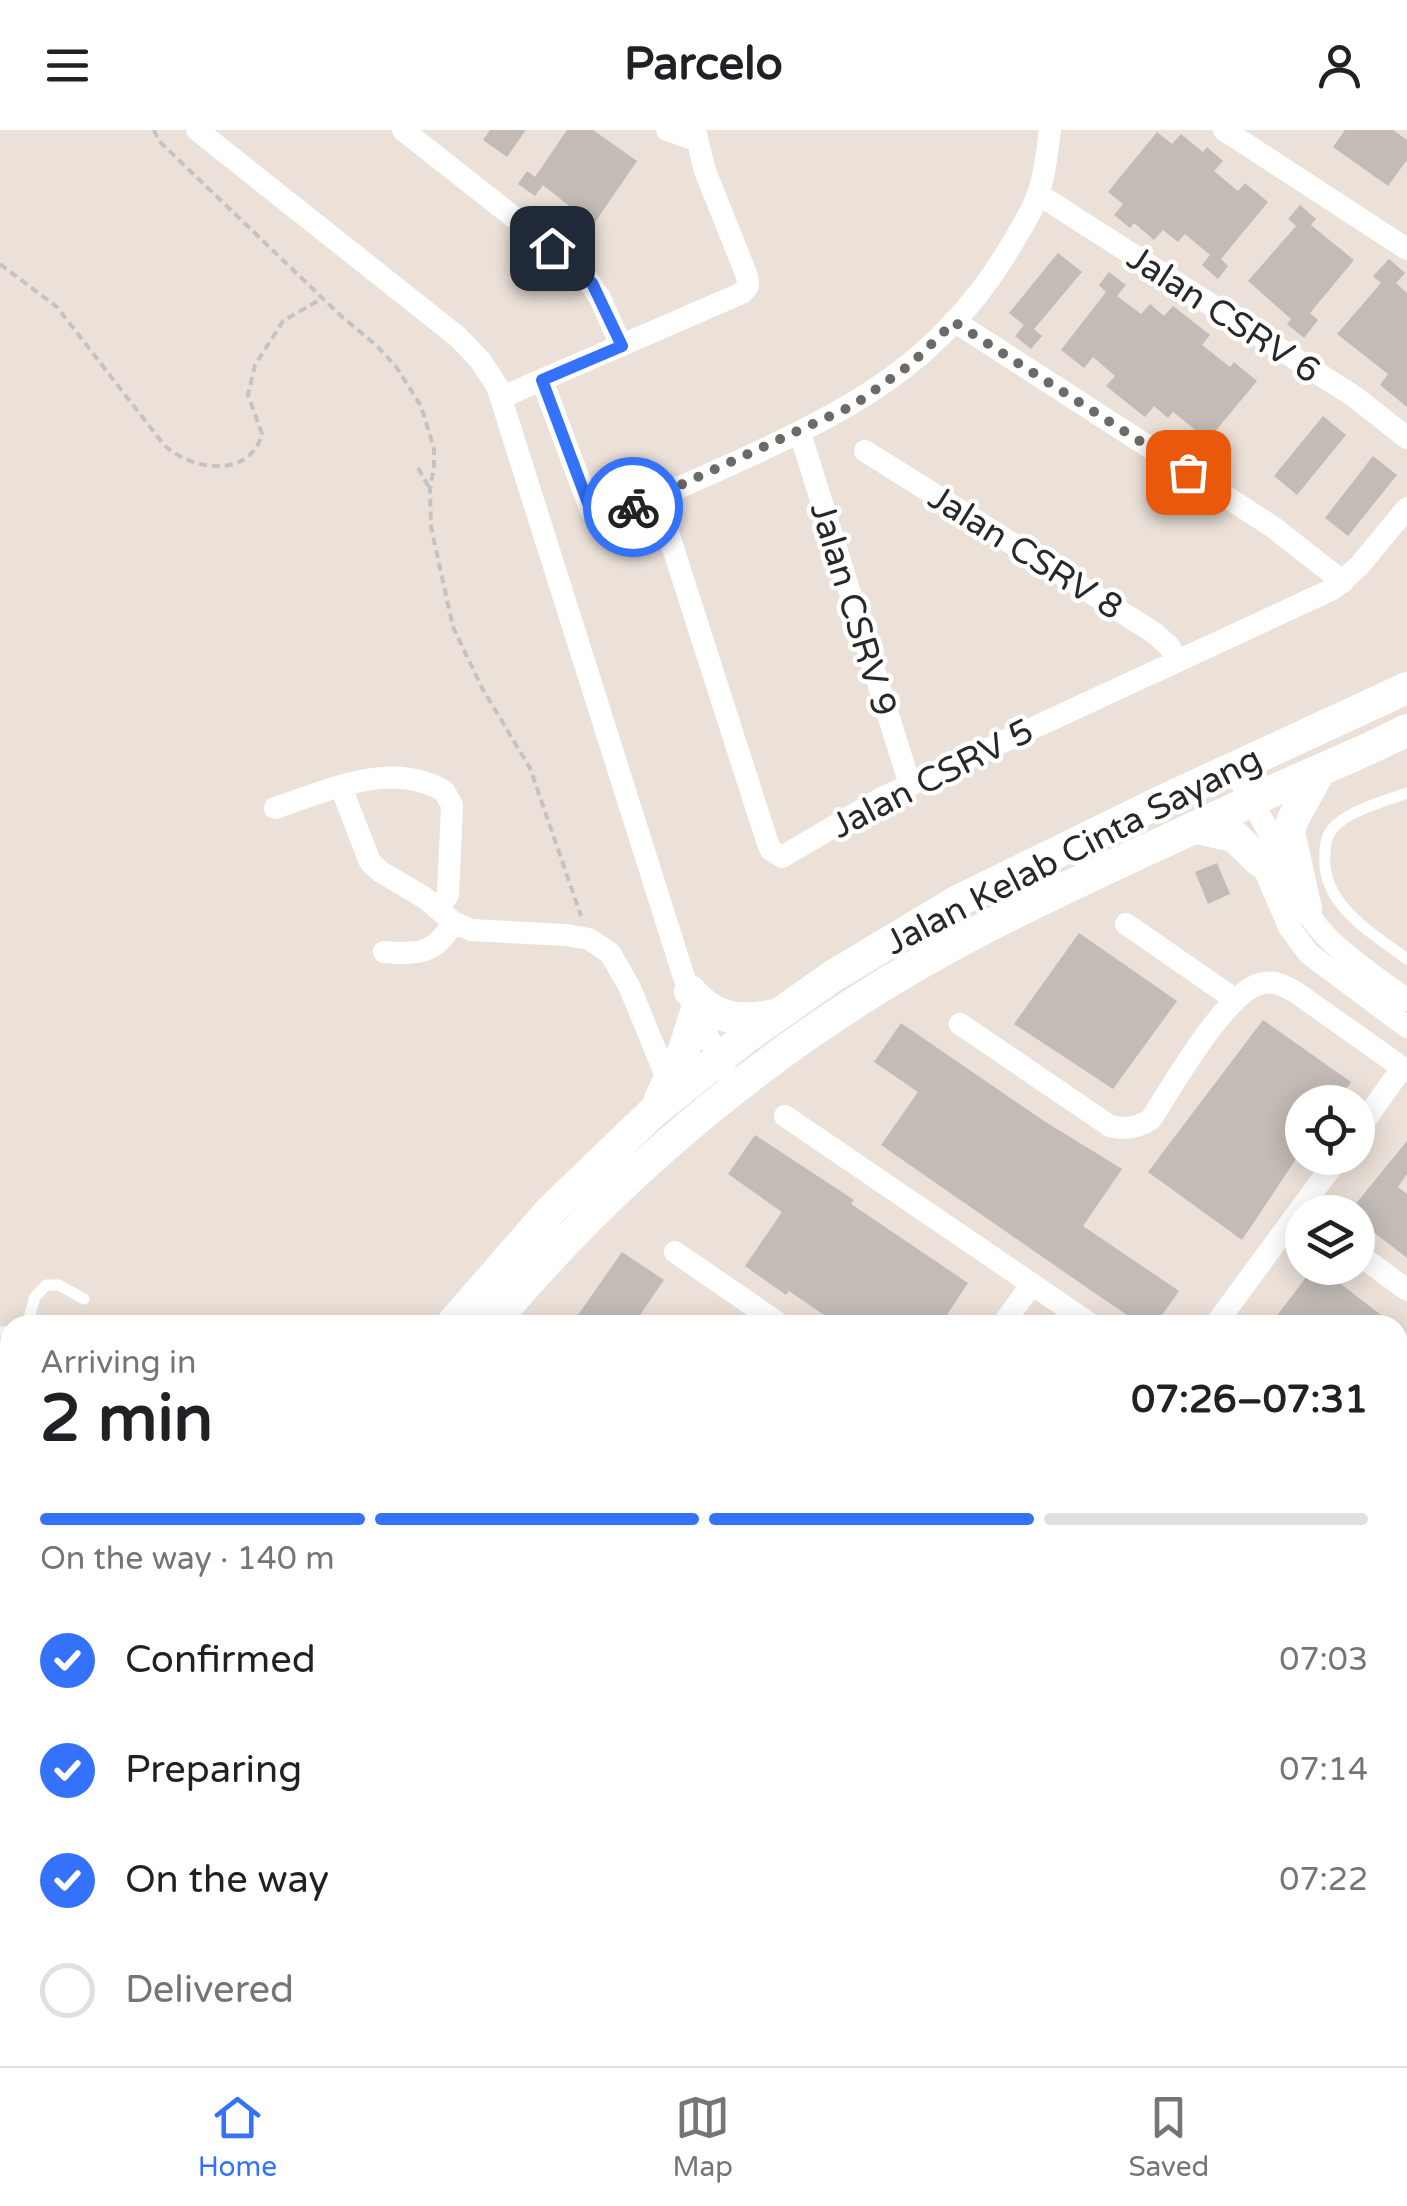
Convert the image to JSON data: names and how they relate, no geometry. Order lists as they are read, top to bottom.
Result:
{
  "streets": {
    "main road": ["Jalan Kelab Cinta Sayang"],
    "street": [
      "Jalan CSRV 6",
      "Jalan CSRV 8",
      "Jalan CSRV 9",
      "Jalan CSRV 5"
    ]
  },
  "crossings": [
    ["Jalan CSRV 8", "Jalan CSRV 5"],
    ["Jalan CSRV 9", "Jalan CSRV 5"]
  ],
  "page": {
    "header": "Parcelo",
    "heading": ["2 min", "Arriving in", "07:26–07:31"],
    "bar": "On the way · 140 m",
    "list": [
      ["Confirmed", "07:03"],
      ["Preparing", "07:14"],
      ["On the way", "07:22"],
      "Delivered"
    ],
    "tabs": ["Home", "Map", "Saved"]
  }
}
